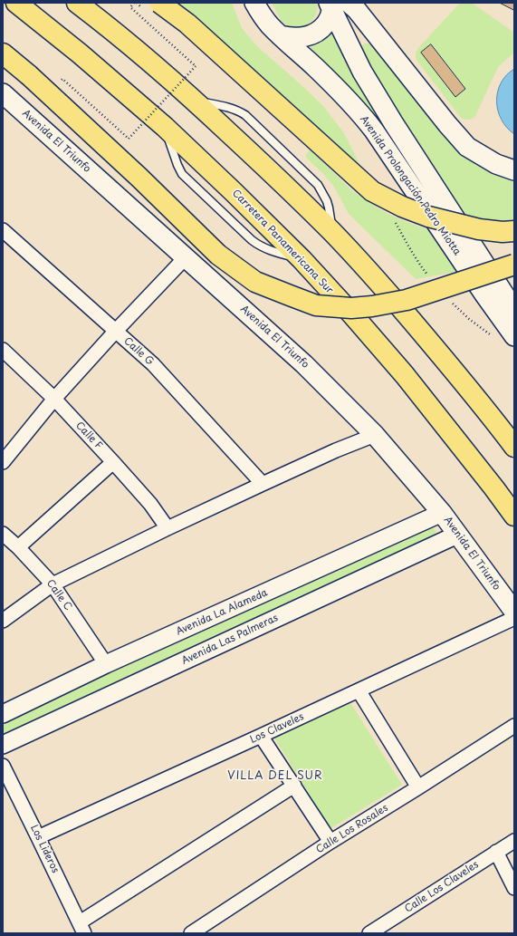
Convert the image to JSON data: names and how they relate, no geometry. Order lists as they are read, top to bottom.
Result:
{
  "streets": {
    "highway": ["Carretera Panamericana Sur"],
    "main road": ["Avenida El Triunfo", "Avenida Prolongación Pedro Miotta"],
    "street": [
      "Calle G",
      "Calle F",
      "Calle C",
      "Avenida La Alameda",
      "Avenida Las Palmeras",
      "Los Claveles",
      "Calle Los Rosales",
      "Los Lideros",
      "Calle Los Claveles"
    ]
  },
  "crossings": [
    ["Avenida El Triunfo", "Avenida La Alameda"],
    ["Avenida El Triunfo", "Avenida Las Palmeras"],
    ["Calle C", "Avenida La Alameda"],
    ["Los Claveles", "Los Lideros"]
  ],
  "districts": ["VILLA DEL SUR"]
}
